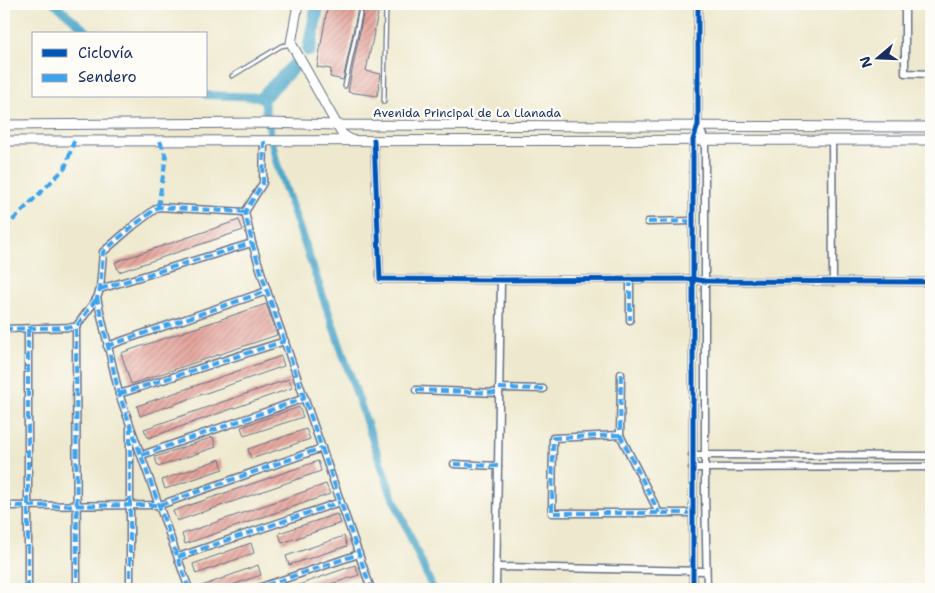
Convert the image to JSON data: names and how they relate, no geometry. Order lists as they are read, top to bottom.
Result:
{
  "streets": {
    "main road": ["Avenida Principal de La Llanada"]
  },
  "legend": ["Ciclovía", "Sendero"],
  "north": "left"
}
